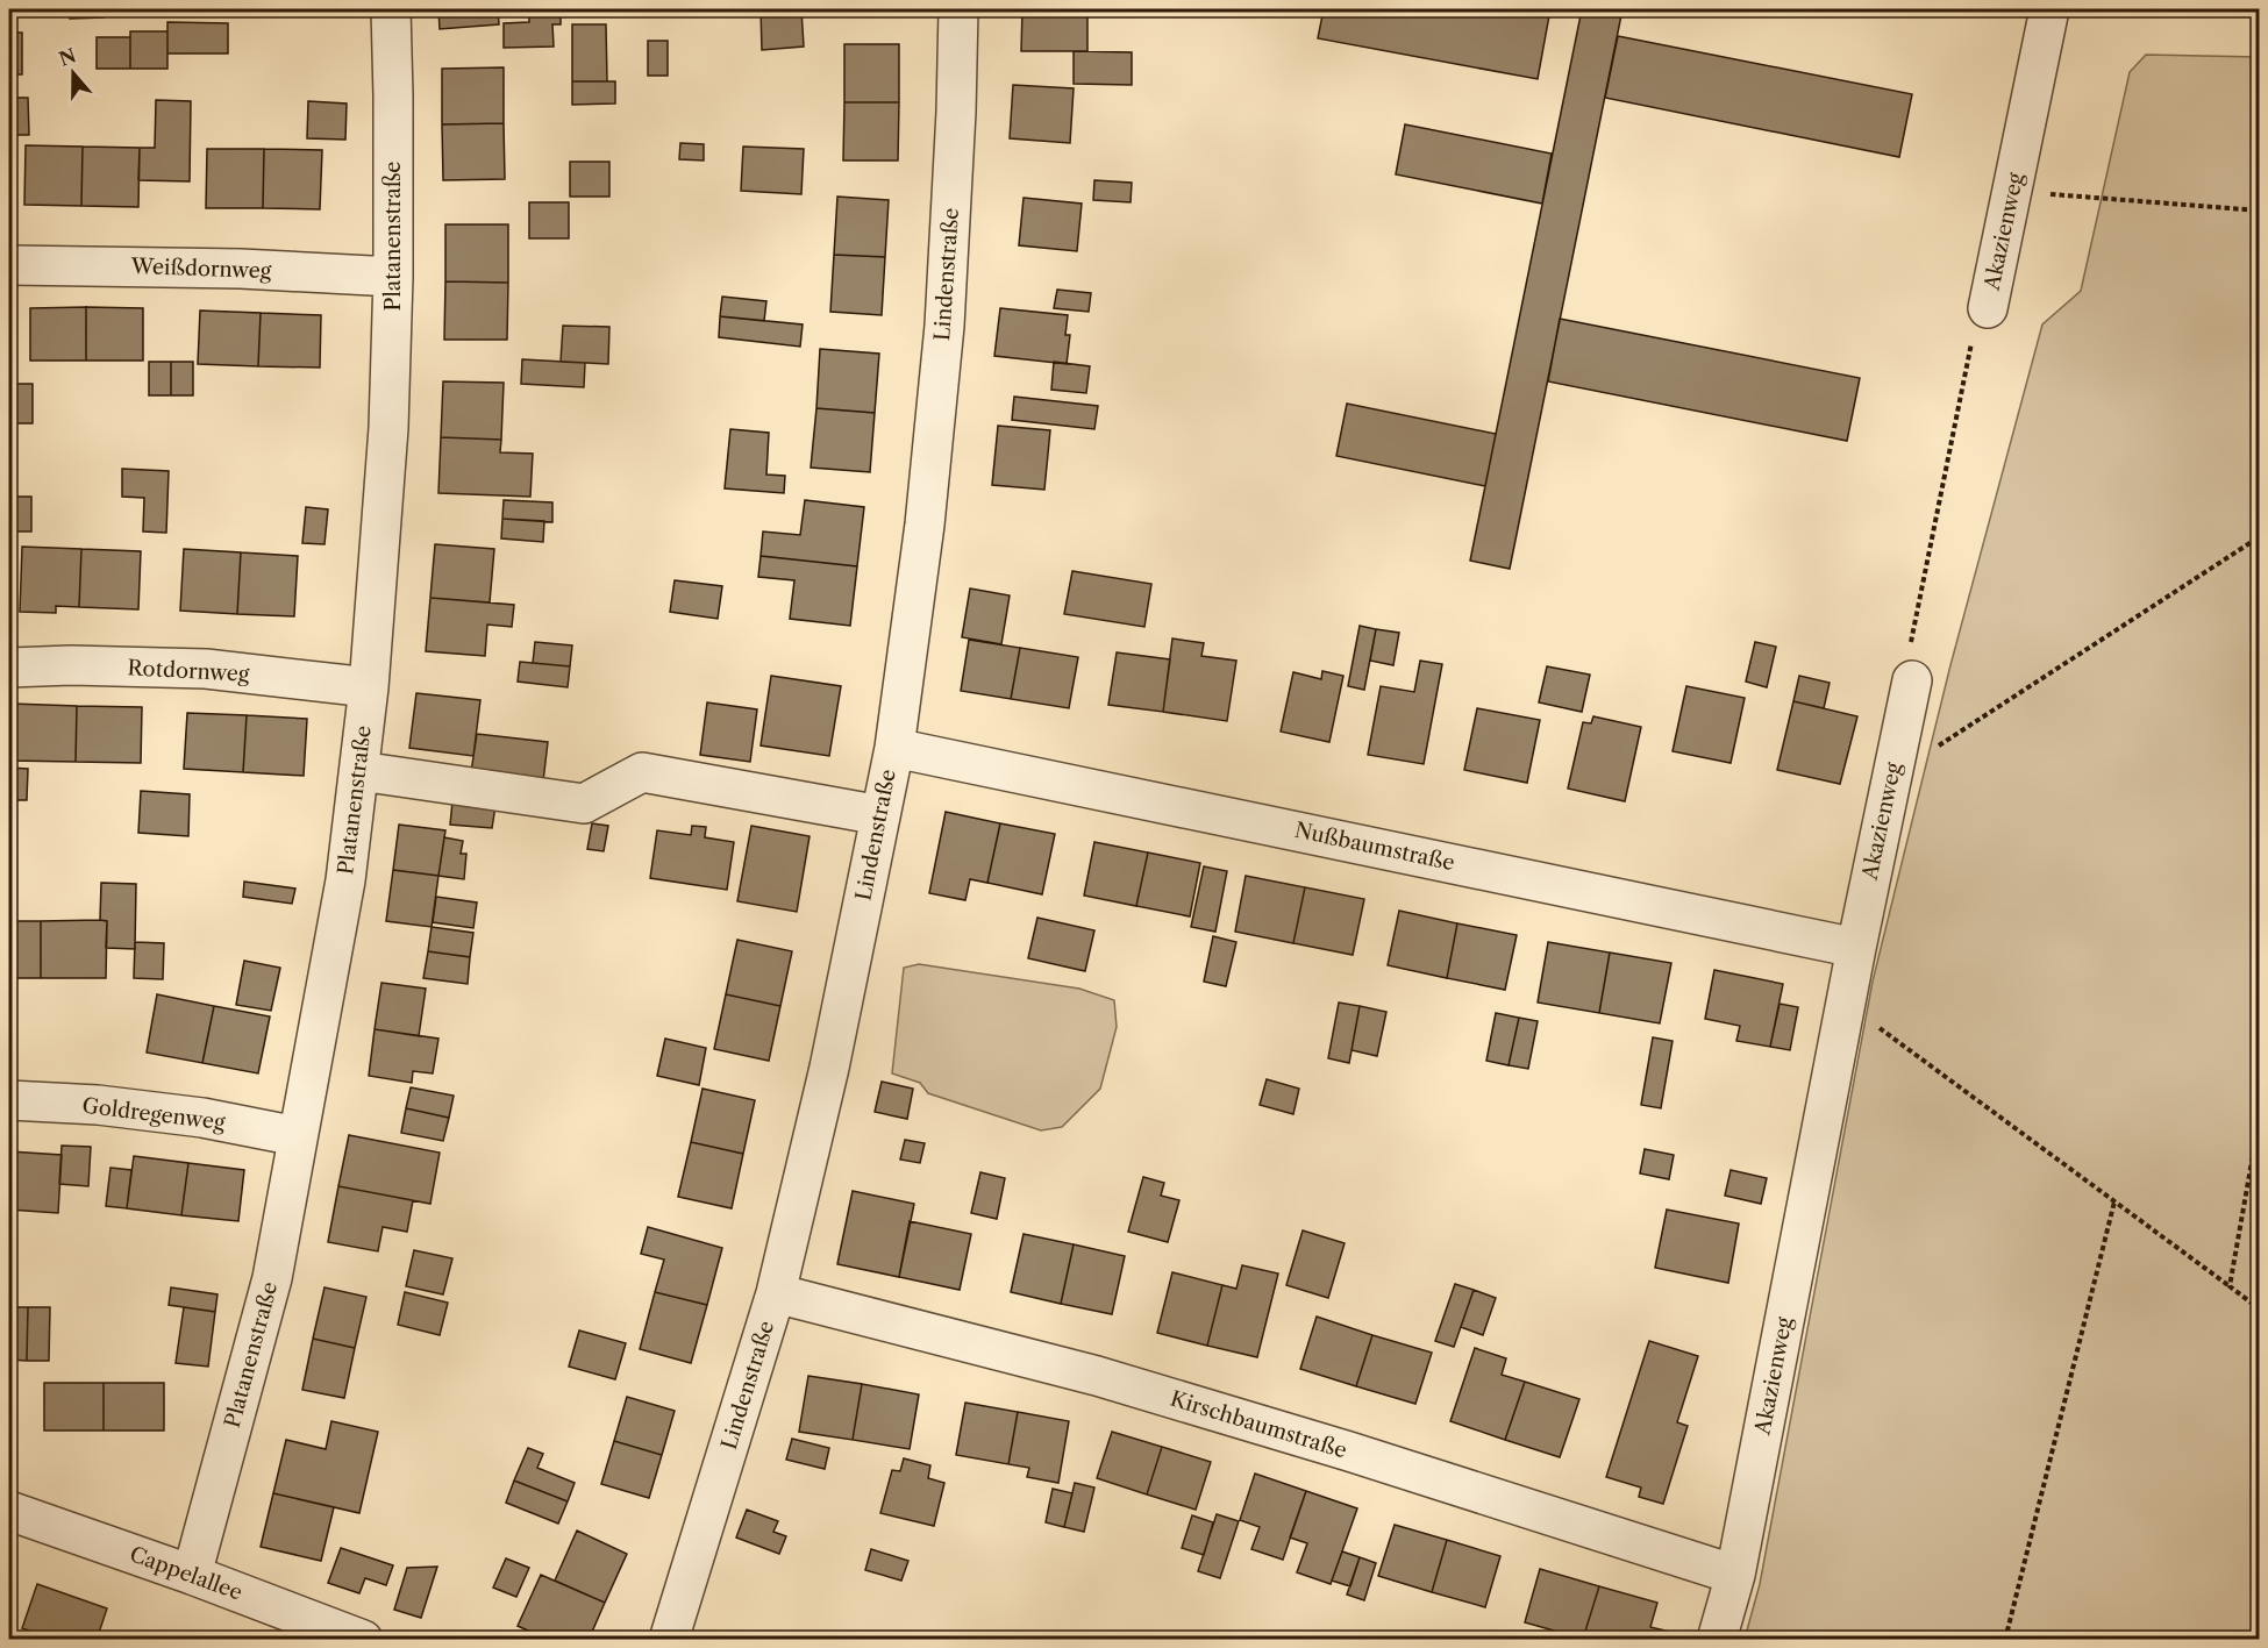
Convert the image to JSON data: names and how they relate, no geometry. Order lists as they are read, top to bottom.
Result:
{
  "streets": {
    "street": [
      "Akazienweg",
      "Platanenstraße",
      "Weißdornweg",
      "Lindenstraße",
      "Rotdornweg",
      "Nußbaumstraße",
      "Goldregenweg",
      "Kirschbaumstraße",
      "Cappelallee"
    ]
  },
  "crossings": [
    ["Akazienweg", "Nußbaumstraße"],
    ["Akazienweg", "Kirschbaumstraße"],
    ["Platanenstraße", "Weißdornweg"],
    ["Platanenstraße", "Rotdornweg"],
    ["Platanenstraße", "Goldregenweg"],
    ["Platanenstraße", "Cappelallee"],
    ["Lindenstraße", "Nußbaumstraße"],
    ["Lindenstraße", "Kirschbaumstraße"]
  ],
  "north": "top"
}
